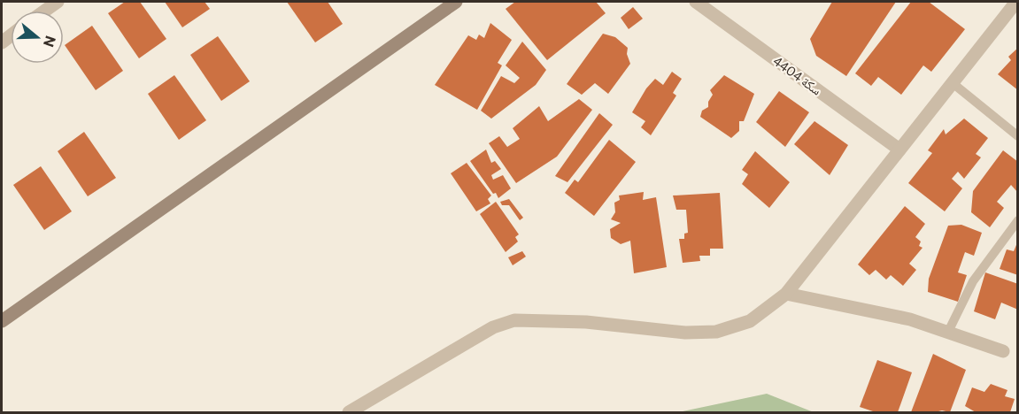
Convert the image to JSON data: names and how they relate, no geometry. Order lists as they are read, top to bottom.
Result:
{
  "streets": {
    "street": ["سكة 4404"]
  },
  "north": "right"
}
